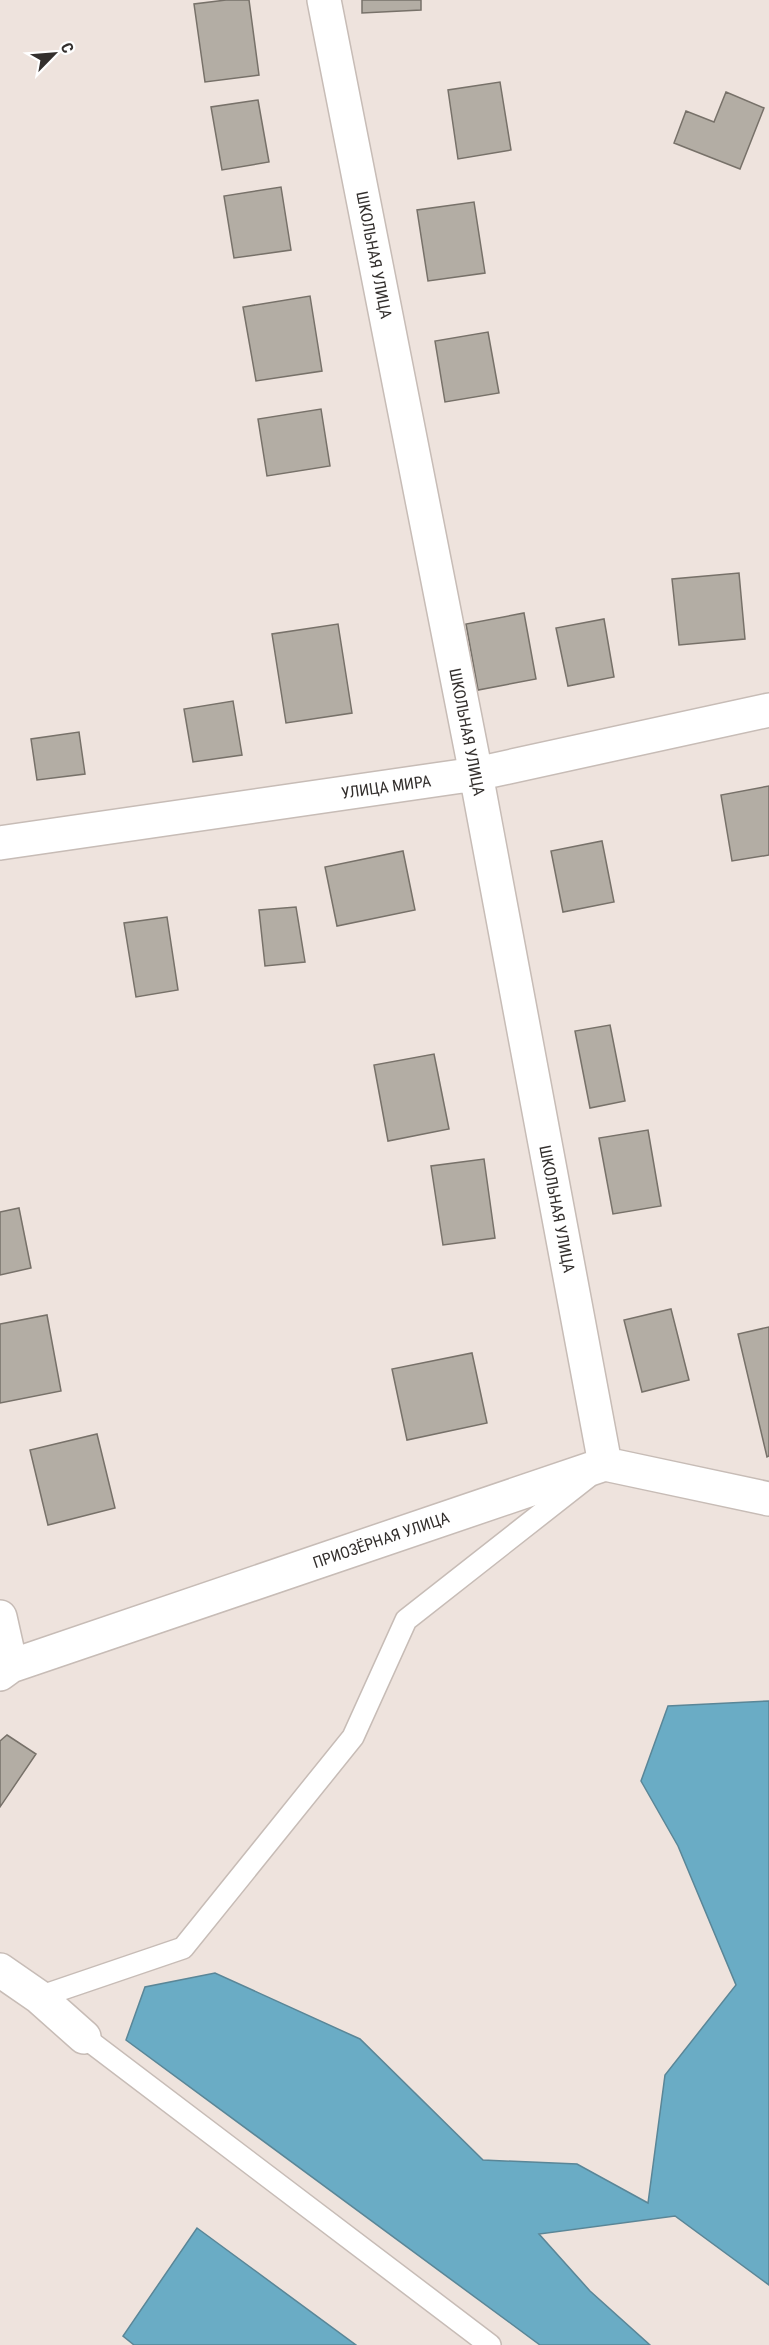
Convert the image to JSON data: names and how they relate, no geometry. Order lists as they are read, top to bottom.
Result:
{
  "streets": {
    "street": ["ШКОЛЬНАЯ УЛИЦА", "УЛИЦА МИРА", "ПРИОЗЁРНАЯ УЛИЦА"]
  },
  "crossings": [
    ["ШКОЛЬНАЯ УЛИЦА", "УЛИЦА МИРА"],
    ["ШКОЛЬНАЯ УЛИЦА", "ПРИОЗЁРНАЯ УЛИЦА"]
  ],
  "north": "top right"
}
